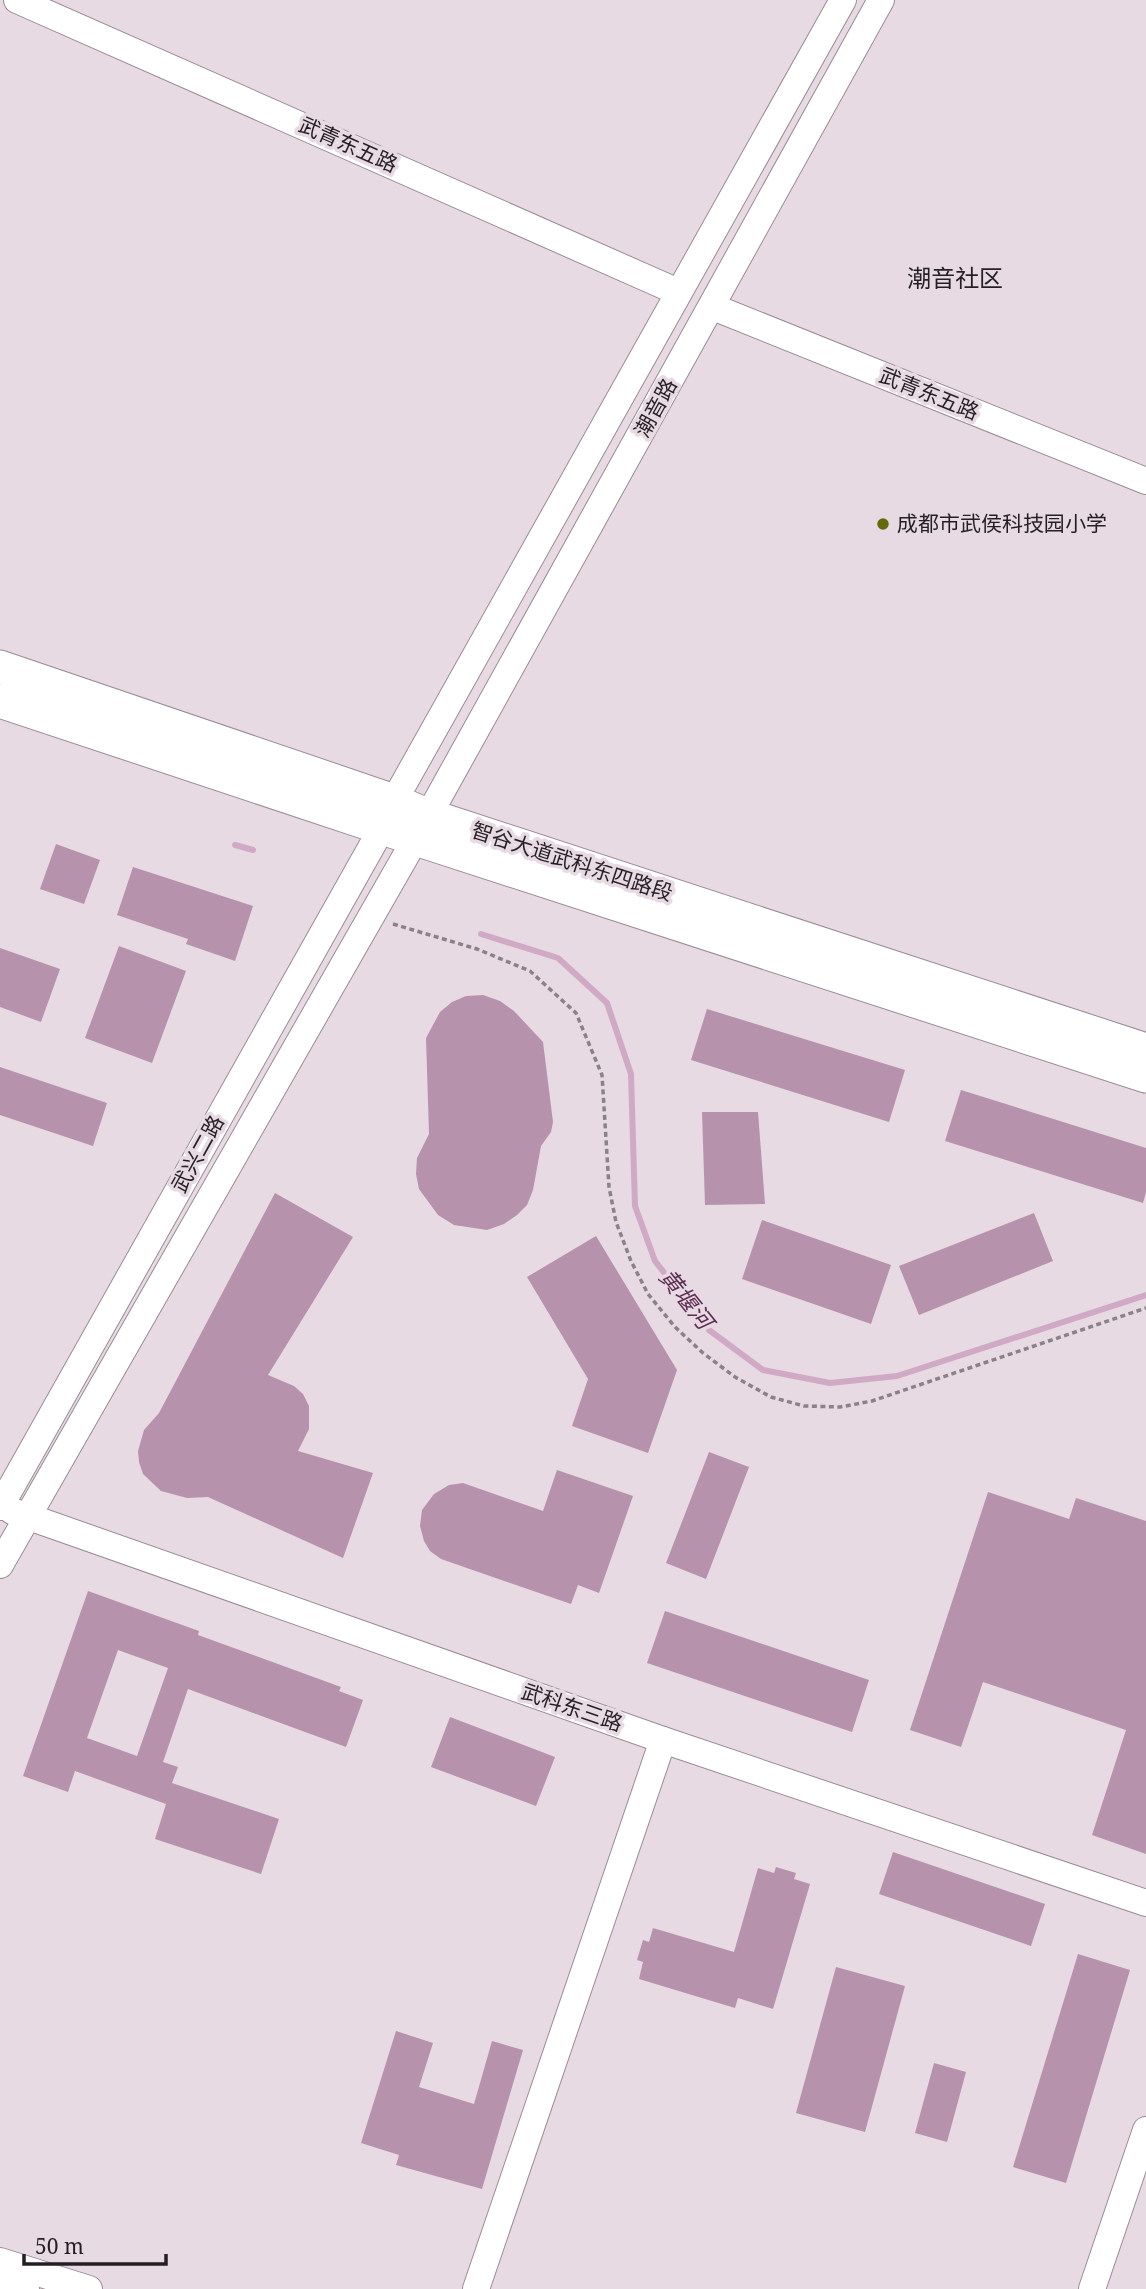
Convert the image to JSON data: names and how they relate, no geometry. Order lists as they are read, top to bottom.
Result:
{
  "streets": {
    "main road": ["智谷大道武科东四路段"],
    "street": [
      "武青东五路",
      "潮音路",
      "武兴二路",
      "武科东三路"
    ]
  },
  "crossings": [
    ["武青东五路", "潮音路"],
    ["潮音路", "智谷大道武科东四路段"],
    ["潮音路", "武兴二路"],
    ["潮音路", "武科东三路"],
    ["智谷大道武科东四路段", "武兴二路"],
    ["武兴二路", "武科东三路"]
  ],
  "districts": ["潮音社区"],
  "water": ["黄堰河"],
  "places": ["成都市武侯科技园小学"],
  "scale_bar": "50 m"
}
